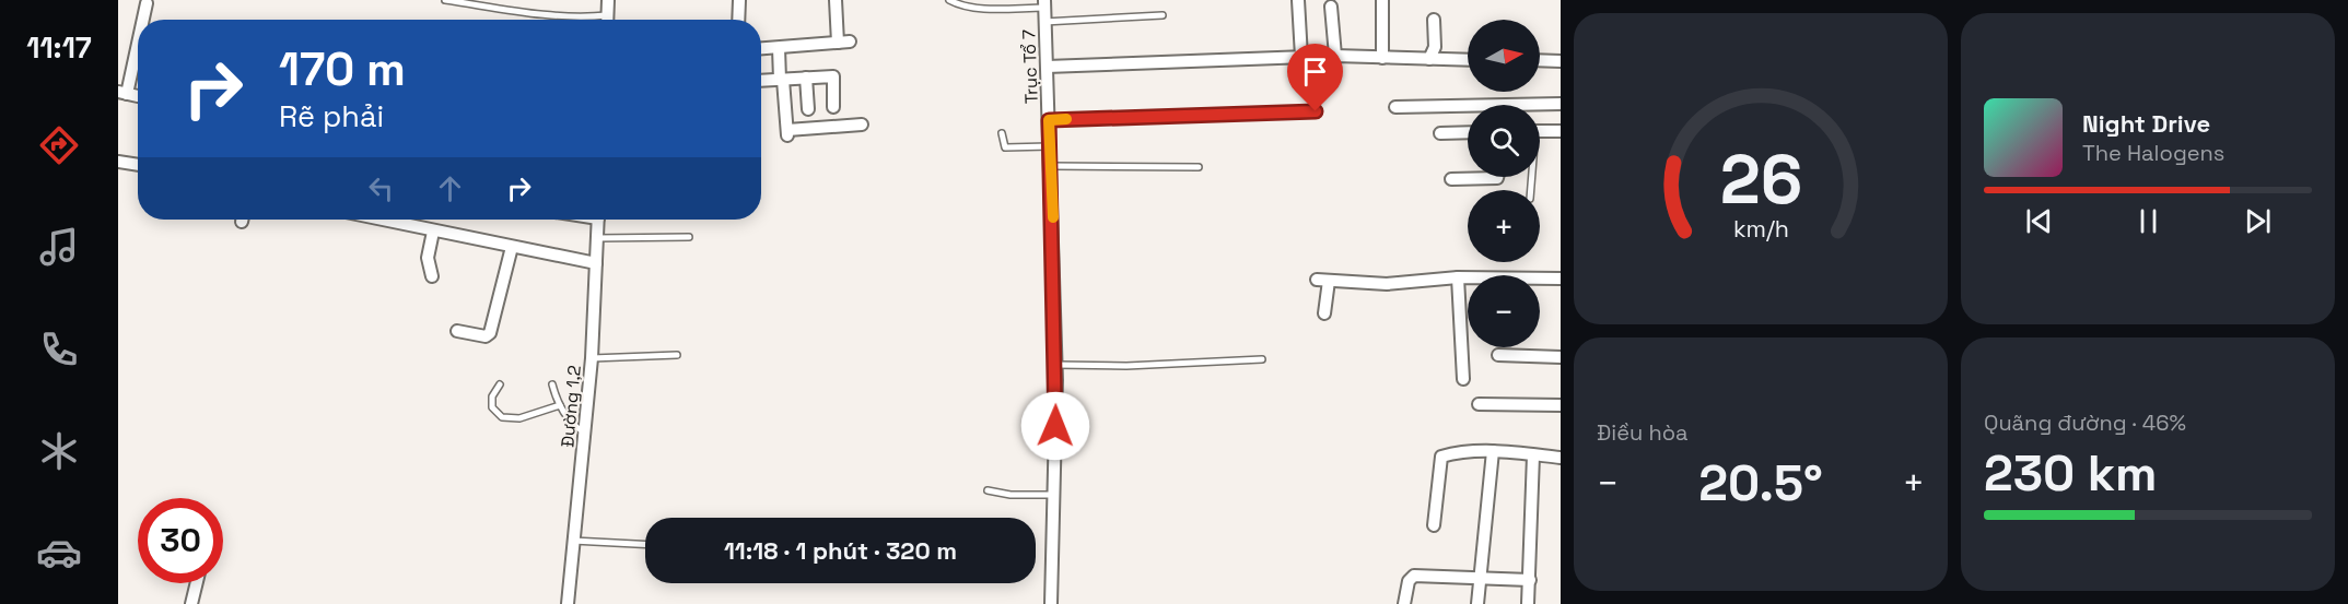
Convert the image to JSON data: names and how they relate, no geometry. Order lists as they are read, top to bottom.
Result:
{
  "streets": {
    "street": ["Trục Tổ 7", "Đường 1,2"]
  },
  "north": "right",
  "page": {
    "tabs": "11:17",
    "map_buttons": ["+", "−"],
    "turn": ["170 m", "Rẽ phải"],
    "song": ["Night Drive", "The Halogens"],
    "tile": [
      "Điều hòa",
      ["Quãng đường · 46%", "230 km"]
    ],
    "heat": ["−", "20.5°", "+"],
    "limit": "30",
    "trip": "11:18 · 1 phút · 320 m",
    "gauge": ["26", "km/h"]
  }
}
